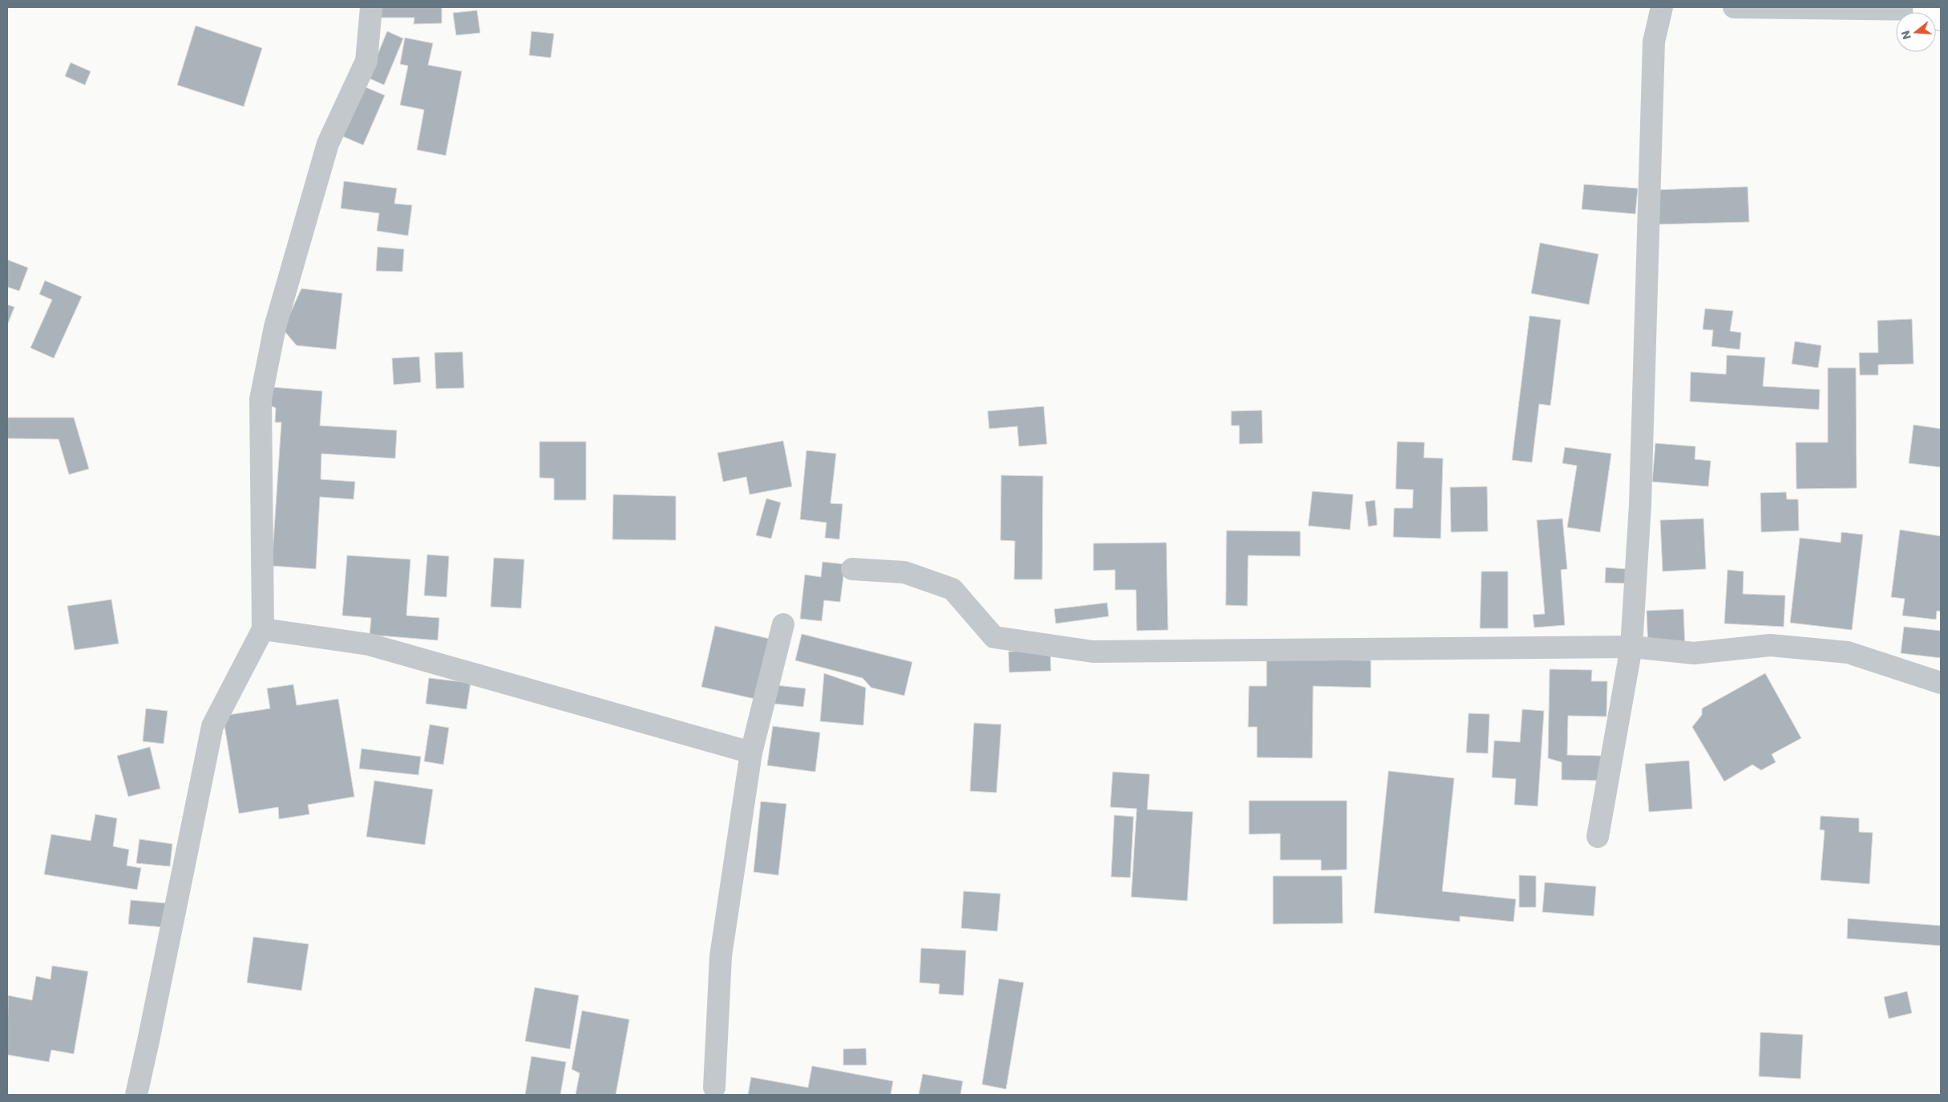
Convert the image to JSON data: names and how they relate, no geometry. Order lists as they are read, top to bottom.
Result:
{
  "north": "left"
}
